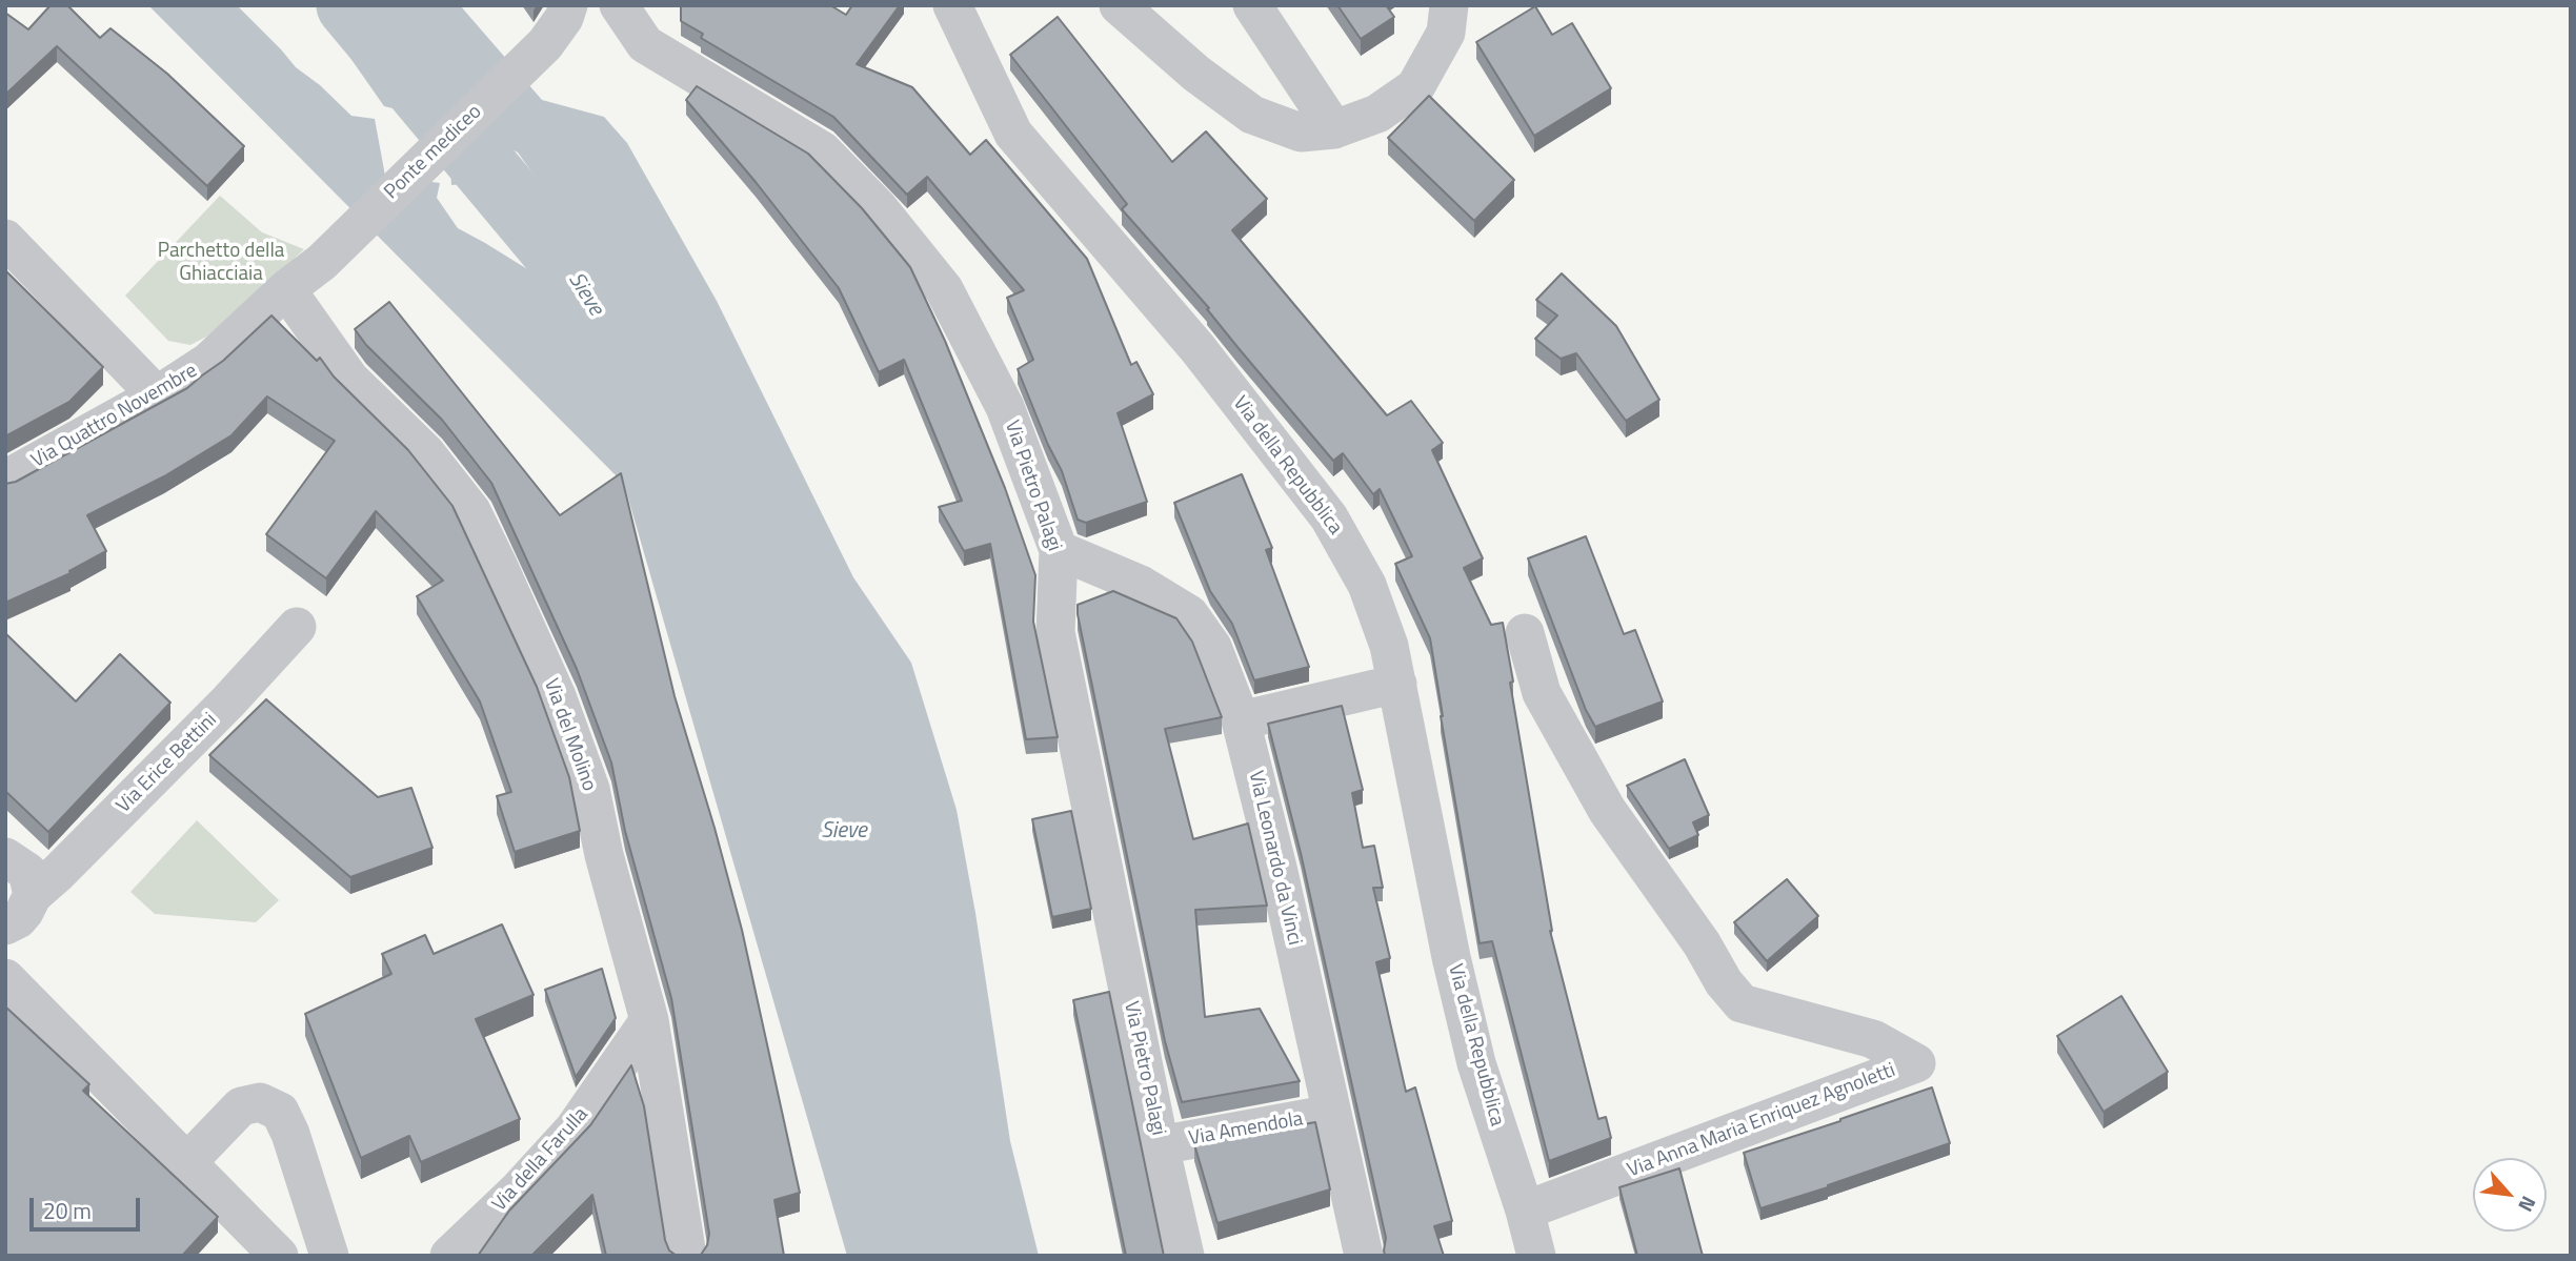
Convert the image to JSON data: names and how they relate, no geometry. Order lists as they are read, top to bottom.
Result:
{
  "streets": {
    "street": [
      "Ponte mediceo",
      "Via Quattro Novembre",
      "Via della Repubblica",
      "Via Pietro Palagi",
      "Via del Molino",
      "Via Erice Bettini",
      "Via Leonardo da Vinci",
      "Via Anna Maria Enriquez Agnoletti",
      "Via Amendola",
      "Via della Farulla"
    ]
  },
  "crossings": [
    ["Ponte mediceo", "Via Quattro Novembre"],
    ["Ponte mediceo", "Via del Molino"],
    ["Via Quattro Novembre", "Via del Molino"],
    ["Via della Repubblica", "Via Anna Maria Enriquez Agnoletti"],
    ["Via Pietro Palagi", "Via Leonardo da Vinci"],
    ["Via Pietro Palagi", "Via Amendola"],
    ["Via del Molino", "Via della Farulla"],
    ["Via Leonardo da Vinci", "Via Amendola"]
  ],
  "water": ["Sieve"],
  "parks": ["Parchetto della Ghiacciaia"],
  "scale_bar": "20 m",
  "north": "bottom right"
}
